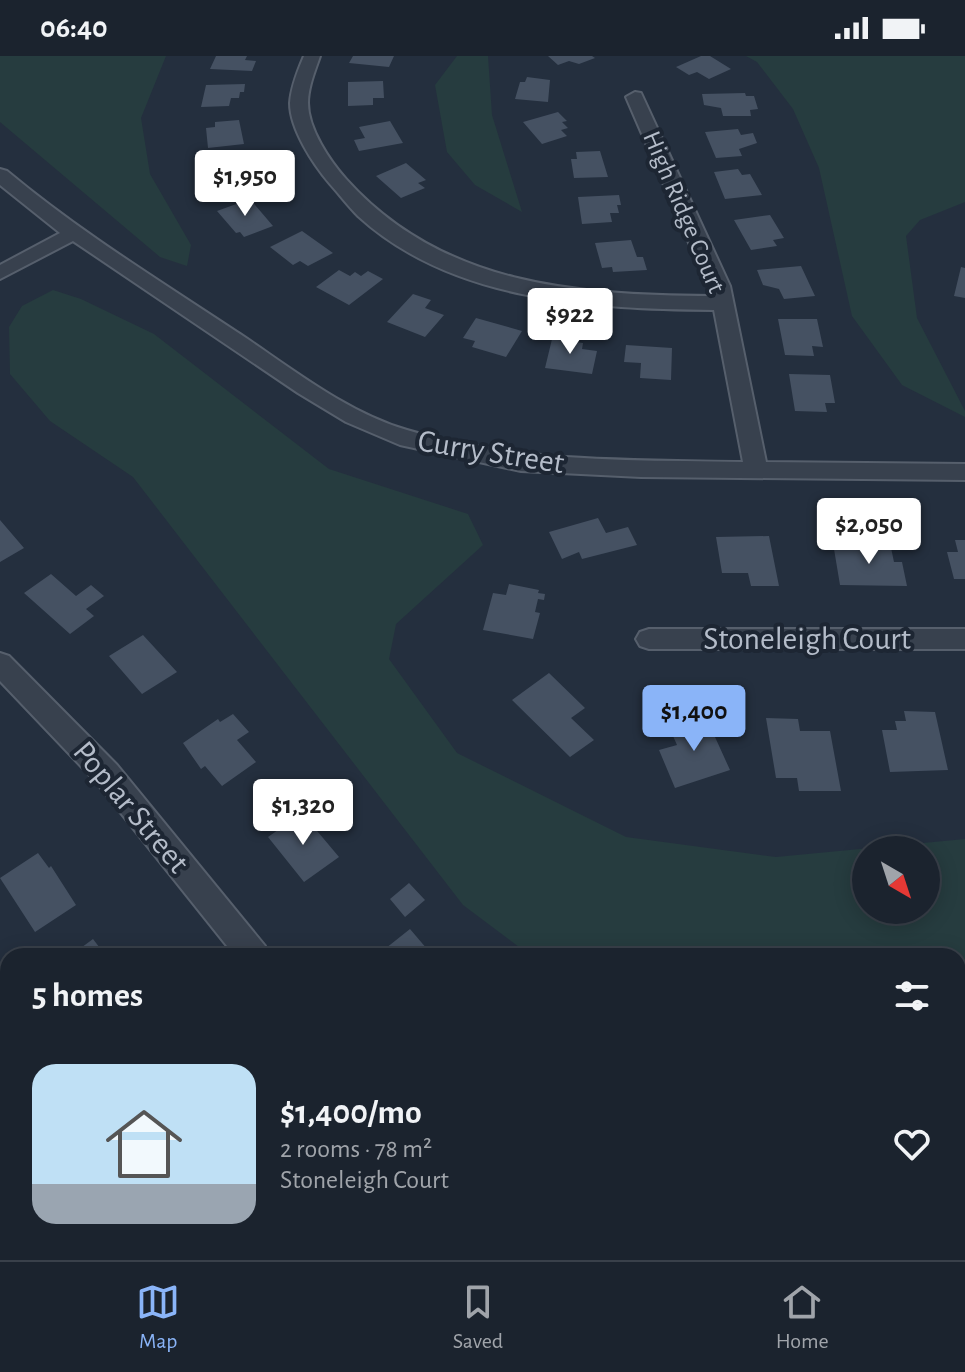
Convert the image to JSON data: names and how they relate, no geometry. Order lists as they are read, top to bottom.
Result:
{
  "streets": {
    "street": [
      "High Ridge Court",
      "Curry Street",
      "Stoneleigh Court",
      "Poplar Street"
    ]
  },
  "crossings": [
    ["High Ridge Court", "Curry Street"]
  ],
  "north": "bottom right",
  "page": {
    "status": "06:40",
    "price": [
      "$1,950",
      "$922",
      "$2,050",
      "$1,400",
      "$1,320"
    ],
    "heading": "5 homes",
    "list": [
      {
        "name": "$1,400/mo",
        "note": "2 rooms · 78 m² · Stoneleigh Court"
      }
    ],
    "tabs": ["Map", "Saved", "Home"]
  }
}
